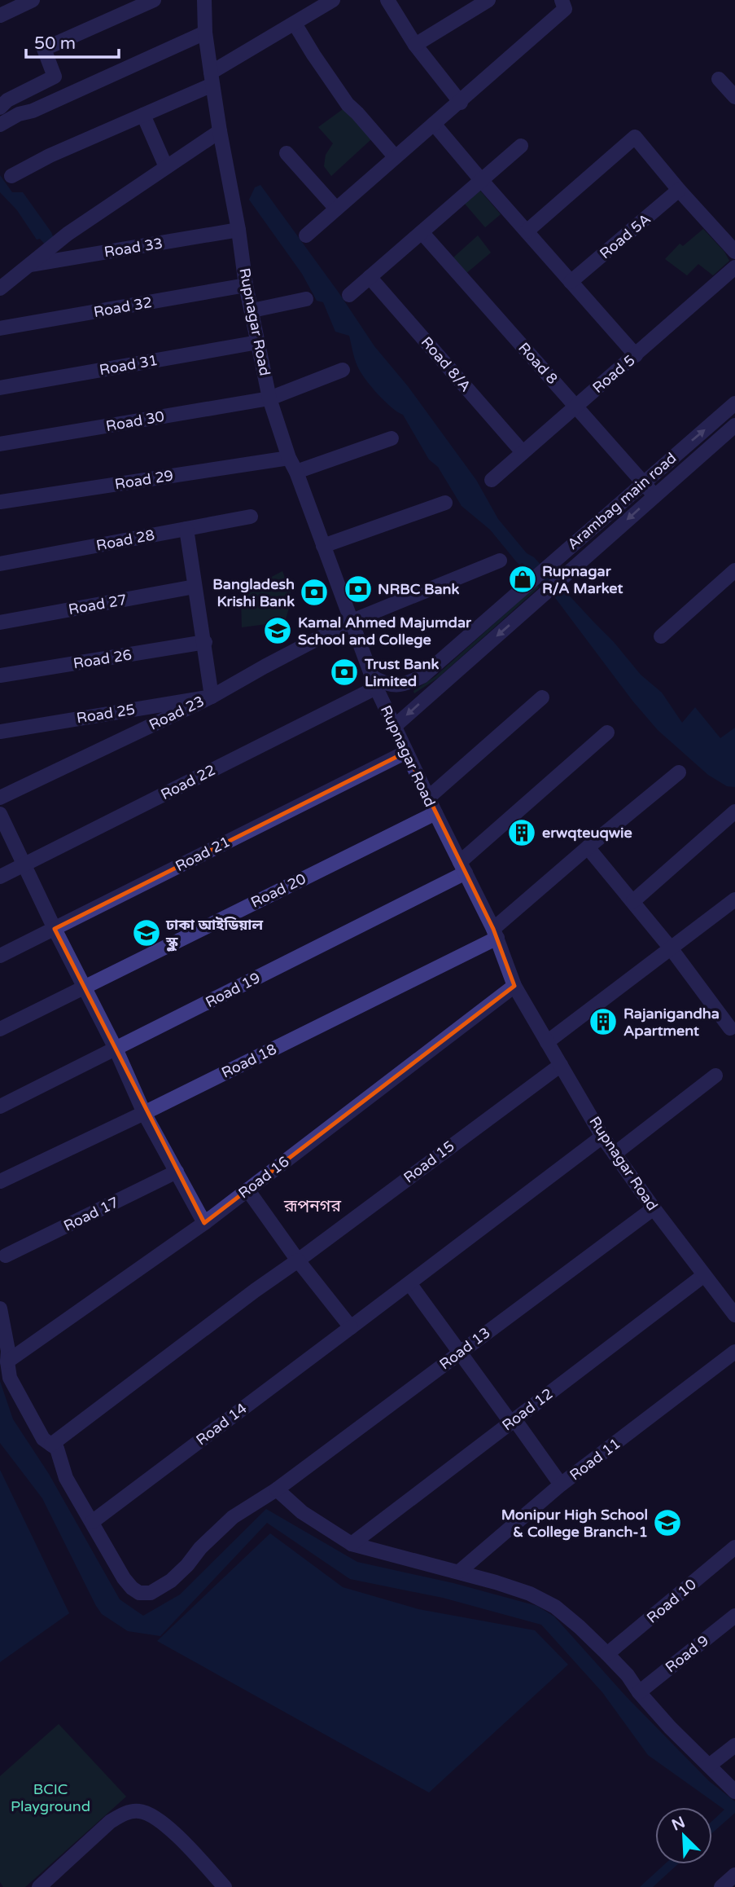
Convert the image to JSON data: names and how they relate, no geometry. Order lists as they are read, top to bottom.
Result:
{
  "streets": {
    "street": [
      "Road 5A",
      "Road 33",
      "Road 32",
      "Rupnagar Road",
      "Road 8",
      "Road 8/A",
      "Road 31",
      "Road 5",
      "Road 30",
      "Road 29",
      "Arambag main road",
      "Road 28",
      "Road 27",
      "Road 26",
      "Road 23",
      "Road 25",
      "Road 22",
      "Road 21",
      "Road 20",
      "Road 19",
      "Road 18",
      "Road 15",
      "Road 16",
      "Road 17",
      "Road 13",
      "Road 12",
      "Road 14",
      "Road 11",
      "Road 10",
      "Road 9"
    ]
  },
  "crossings": [
    ["Road 33", "Rupnagar Road"],
    ["Road 32", "Rupnagar Road"],
    ["Rupnagar Road", "Road 31"],
    ["Rupnagar Road", "Road 30"],
    ["Rupnagar Road", "Road 29"],
    ["Rupnagar Road", "Arambag main road"],
    ["Rupnagar Road", "Road 23"],
    ["Rupnagar Road", "Road 22"],
    ["Rupnagar Road", "Road 21"],
    ["Rupnagar Road", "Road 20"],
    ["Rupnagar Road", "Road 19"],
    ["Rupnagar Road", "Road 18"],
    ["Rupnagar Road", "Road 15"],
    ["Rupnagar Road", "Road 16"],
    ["Rupnagar Road", "Road 13"],
    ["Rupnagar Road", "Road 12"],
    ["Road 8", "Road 5"],
    ["Road 8", "Arambag main road"],
    ["Road 8/A", "Road 5"],
    ["Arambag main road", "Road 22"],
    ["Road 23", "Road 25"],
    ["Road 15", "Road 13"],
    ["Road 16", "Road 13"],
    ["Road 13", "Road 14"]
  ],
  "districts": ["রূপনগর"],
  "parks": ["BCIC Playground"],
  "places": {
    "shop": ["Rupnagar R/A Market"],
    "bank": ["NRBC Bank", "Bangladesh Krishi Bank", "Trust Bank Limited"],
    "school or university": ["Kamal Ahmed Majumdar School and College", "ঢাকা আইডিয়াল স্কুল", "Monipur High School & College Branch-1"],
    "building": ["erwqteuqwie", "Rajanigandha Apartment"]
  },
  "scale_bar": "50 m",
  "north": "top left"
}
